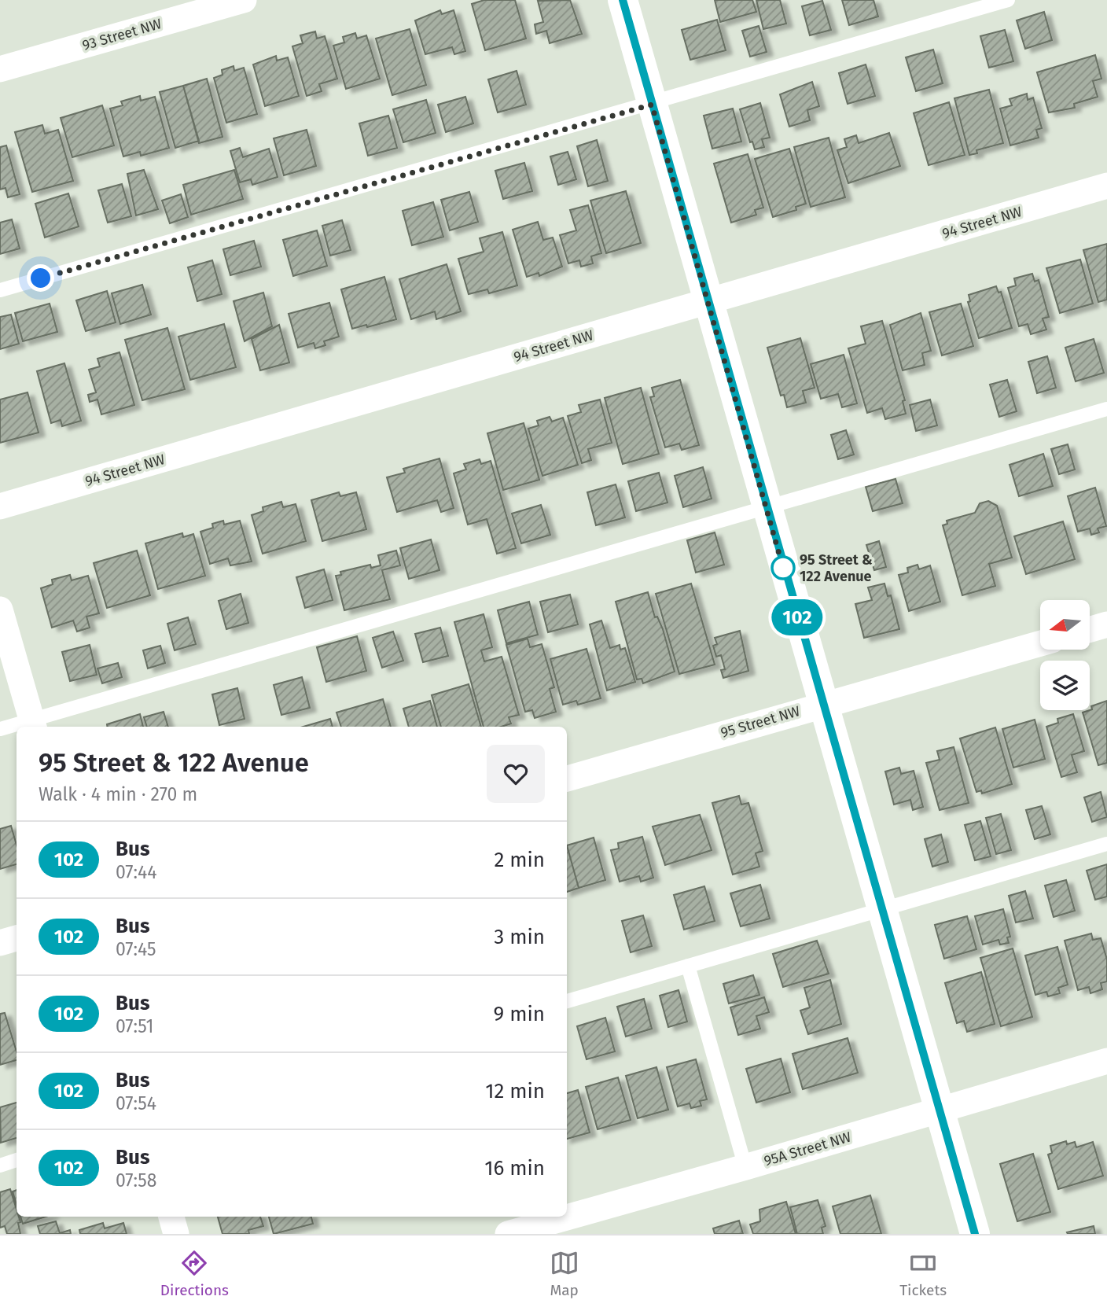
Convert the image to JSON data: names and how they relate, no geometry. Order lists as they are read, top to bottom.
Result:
{
  "streets": {
    "street": [
      "93 Street NW",
      "94 Street NW",
      "95 Street NW",
      "95A Street NW"
    ]
  },
  "places": ["95 Street & 122 Avenue"],
  "lines": ["bus line 102"],
  "north": "left",
  "page": {
    "on_map": "102",
    "heading": ["95 Street & 122 Avenue", "Walk · 4 min · 270 m"],
    "list": [
      {
        "mark": "102",
        "name": "Bus",
        "note": "07:44",
        "value": "2 min"
      },
      {
        "mark": "102",
        "name": "Bus",
        "note": "07:45",
        "value": "3 min"
      },
      {
        "mark": "102",
        "name": "Bus",
        "note": "07:51",
        "value": "9 min"
      },
      {
        "mark": "102",
        "name": "Bus",
        "note": "07:54",
        "value": "12 min"
      },
      {
        "mark": "102",
        "name": "Bus",
        "note": "07:58",
        "value": "16 min"
      }
    ],
    "tabs": ["Directions", "Map", "Tickets"]
  }
}
